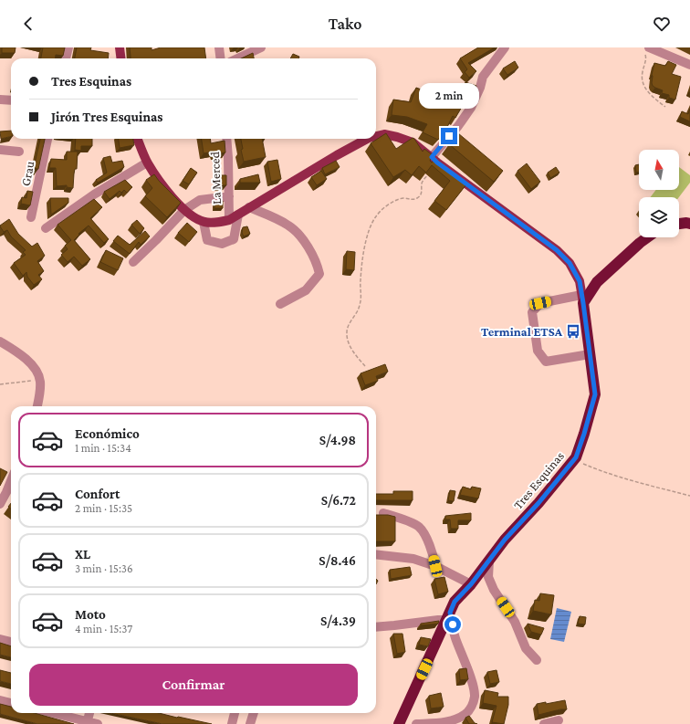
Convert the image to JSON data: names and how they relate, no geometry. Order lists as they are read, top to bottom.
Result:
{
  "streets": {
    "highway": ["Tres Esquinas"],
    "street": ["Grau", "La Merced"]
  },
  "places": {
    "bus stop": ["Terminal ETSA"]
  },
  "north": "top",
  "page": {
    "header": "Tako",
    "banner": ["Tres Esquinas", "Jirón Tres Esquinas"],
    "bubble": "2 min",
    "list": [
      {
        "name": "Económico",
        "note": "1 min · 15:34",
        "value": "S/4.98"
      },
      {
        "name": "Confort",
        "note": "2 min · 15:35",
        "value": "S/6.72"
      },
      {
        "name": "XL",
        "note": "3 min · 15:36",
        "value": "S/8.46"
      },
      {
        "name": "Moto",
        "note": "4 min · 15:37",
        "value": "S/4.39"
      }
    ],
    "buttons": "Confirmar"
  }
}
